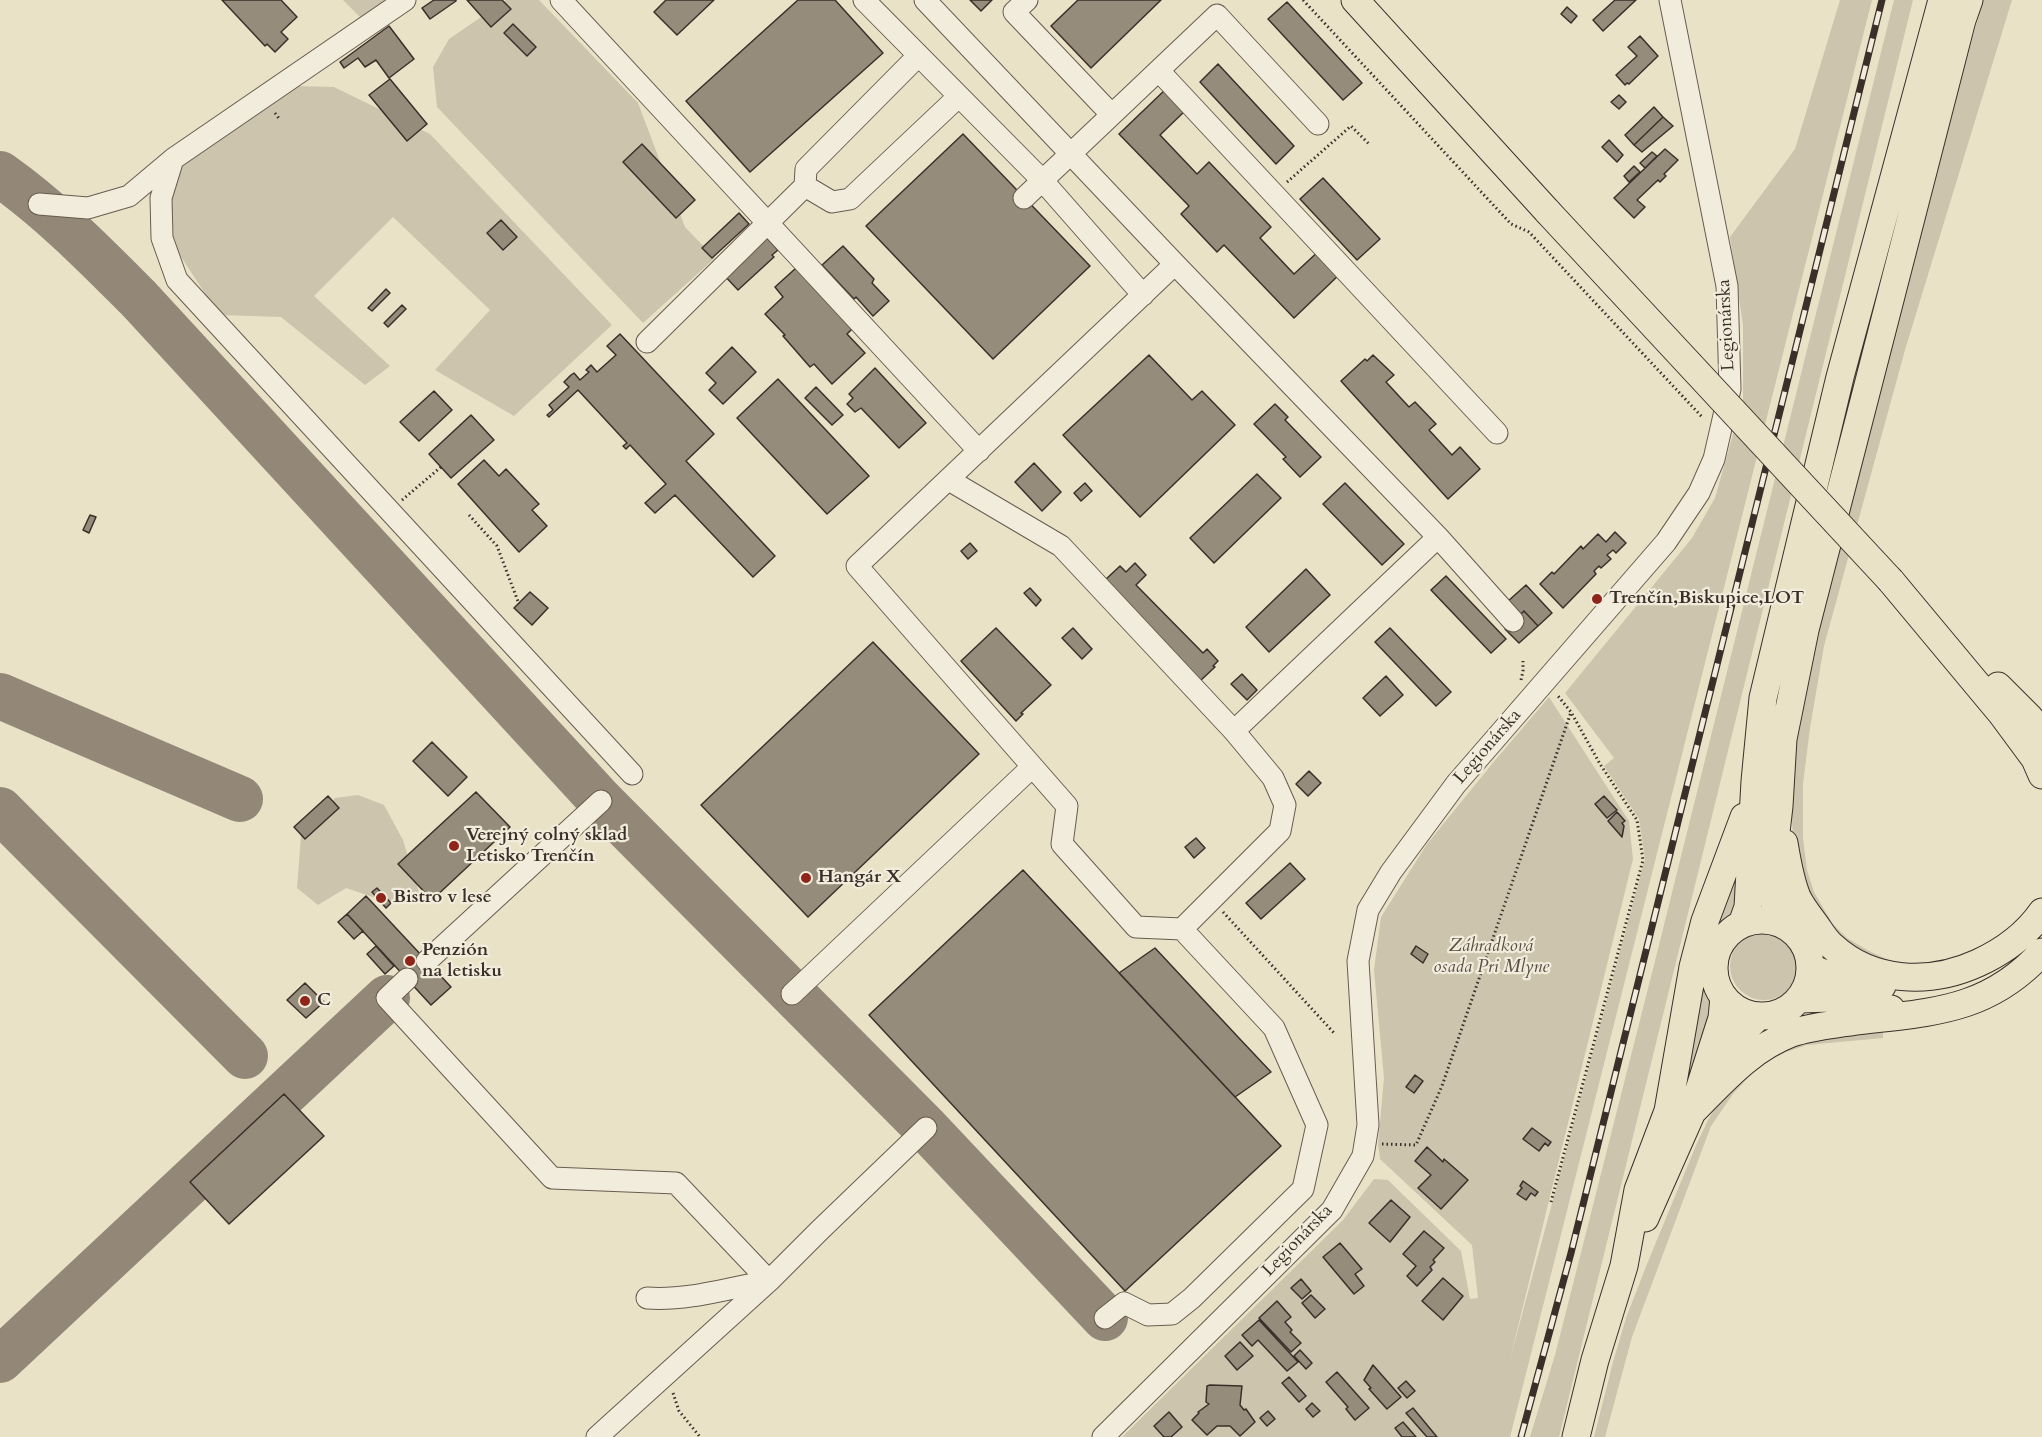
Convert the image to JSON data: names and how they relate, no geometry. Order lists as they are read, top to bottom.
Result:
{
  "streets": {
    "street": ["Legionárska"]
  },
  "parks": ["Záhradková osada Pri Mlyne"],
  "places": [
    "Trenčín,Biskupice,LOT",
    "Verejný colný sklad Letisko Trenčín",
    "Hangár X",
    "Bistro v lese",
    "Penzión na letisku",
    "C"
  ]
}
